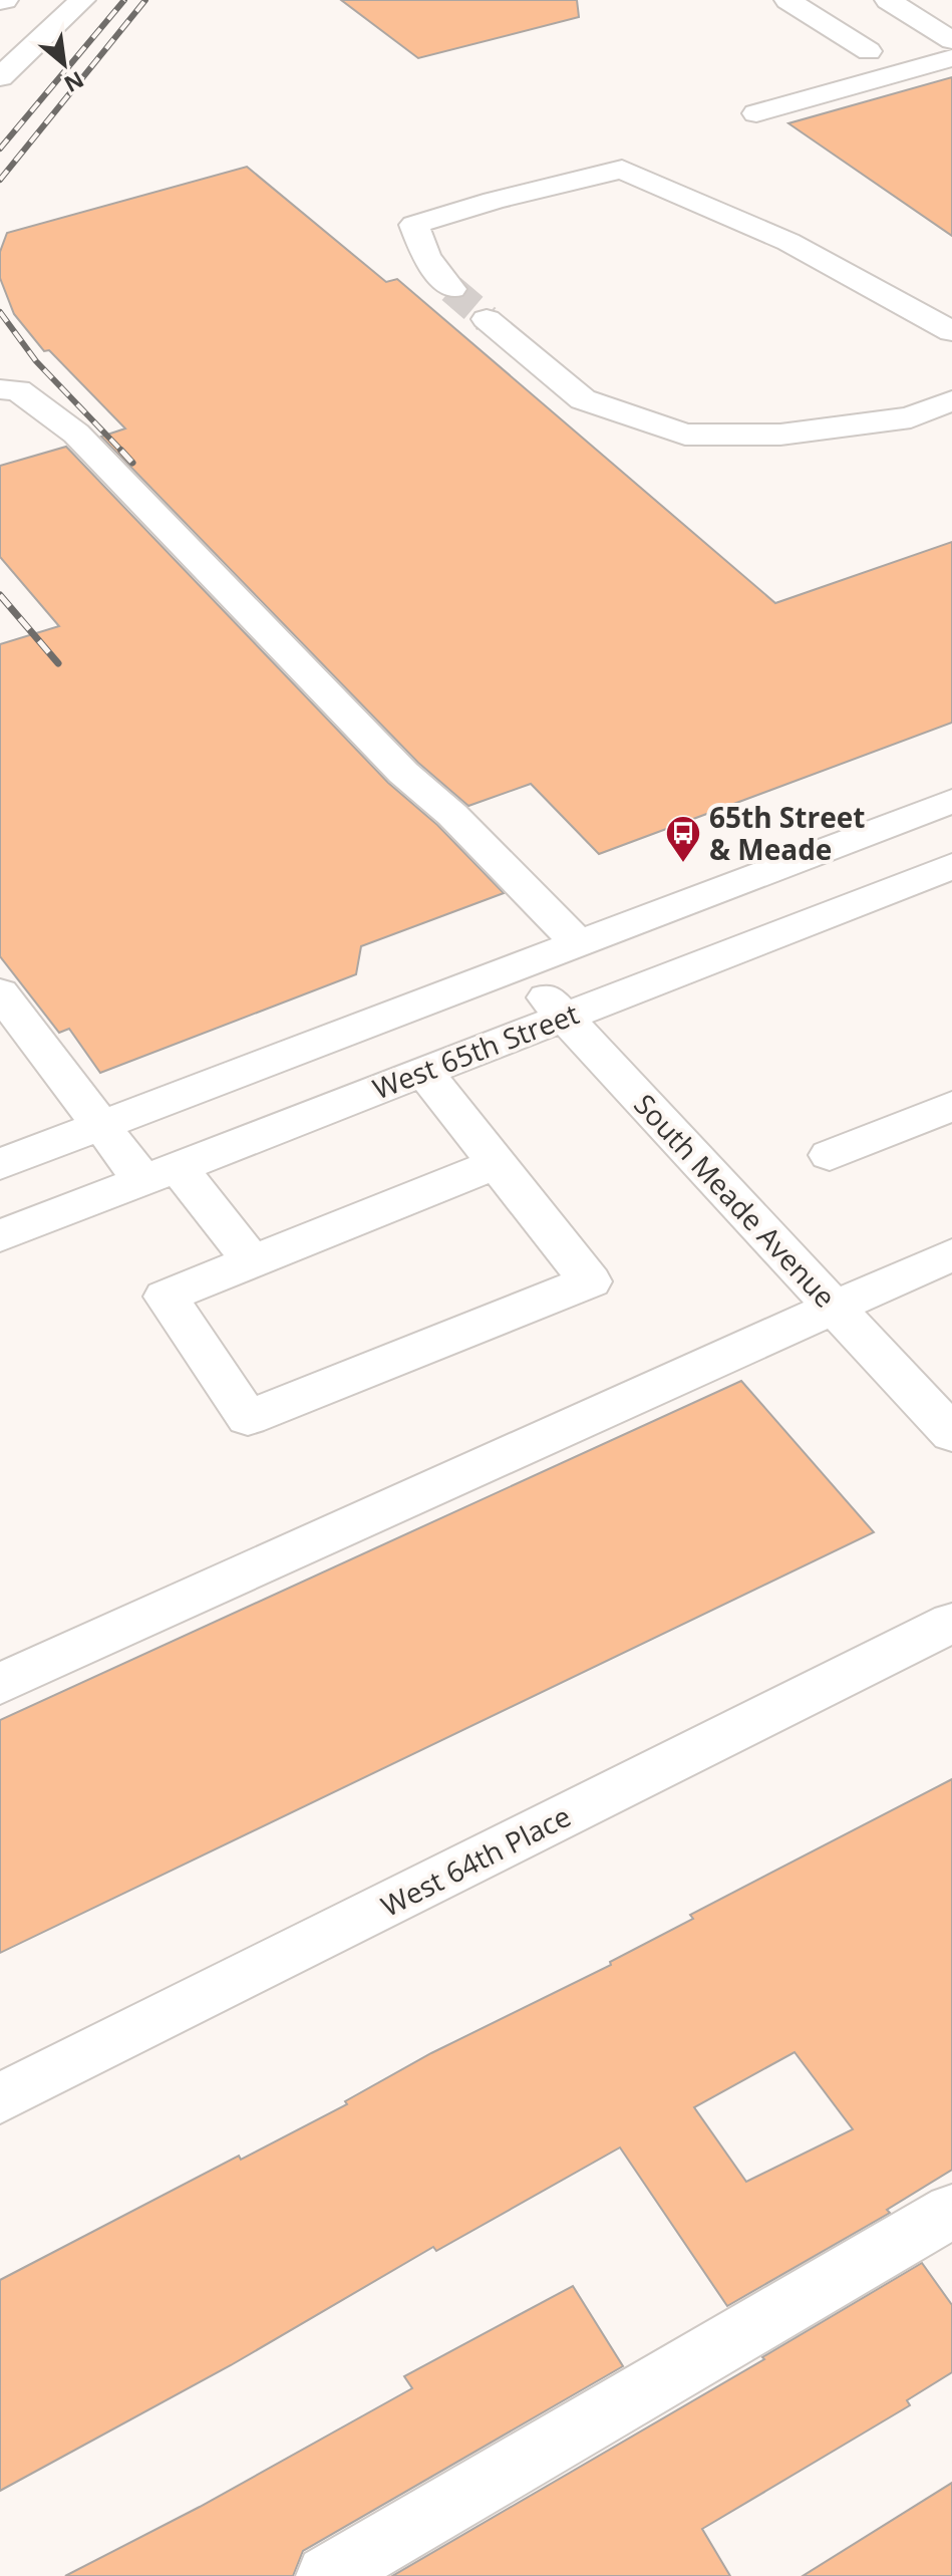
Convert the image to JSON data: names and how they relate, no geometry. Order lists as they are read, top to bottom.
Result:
{
  "streets": {
    "street": ["West 65th Street", "South Meade Avenue", "West 64th Place"]
  },
  "crossings": [
    ["West 65th Street", "South Meade Avenue"]
  ],
  "places": {
    "bus stop": ["65th Street & Meade"]
  },
  "north": "bottom right"
}
